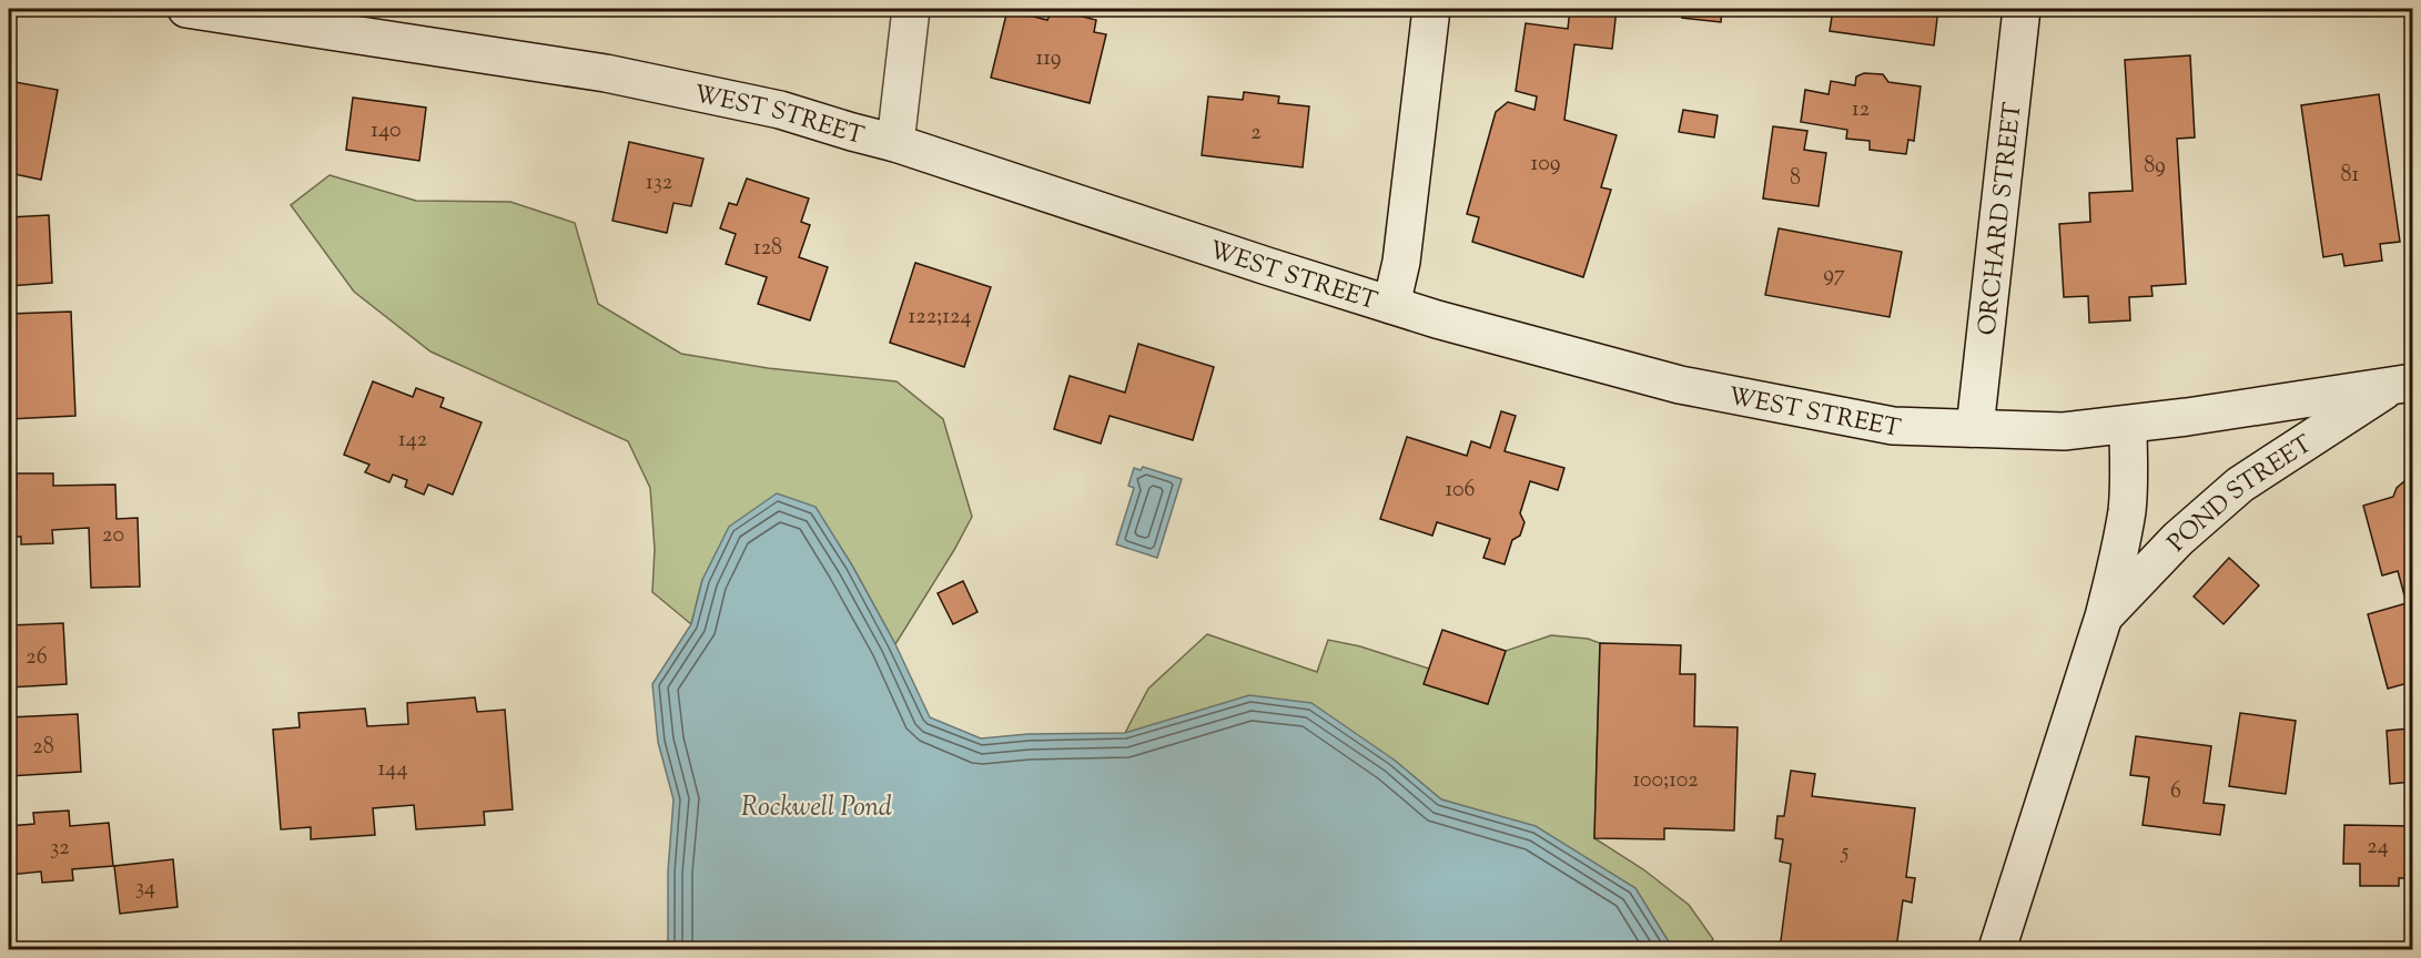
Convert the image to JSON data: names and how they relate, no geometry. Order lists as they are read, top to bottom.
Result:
{
  "streets": {
    "main road": ["WEST STREET", "ORCHARD STREET", "POND STREET"]
  },
  "crossings": [
    ["WEST STREET", "ORCHARD STREET"],
    ["WEST STREET", "POND STREET"]
  ],
  "water": ["Rockwell Pond"],
  "house_numbers": [
    "119",
    "12",
    "140",
    "2",
    "109",
    "89",
    "81",
    "8",
    "132",
    "128",
    "97",
    "122;124",
    "142",
    "106",
    "20",
    "26",
    "28",
    "144",
    "100;102",
    "6",
    "24",
    "32",
    "5",
    "34"
  ]
}
